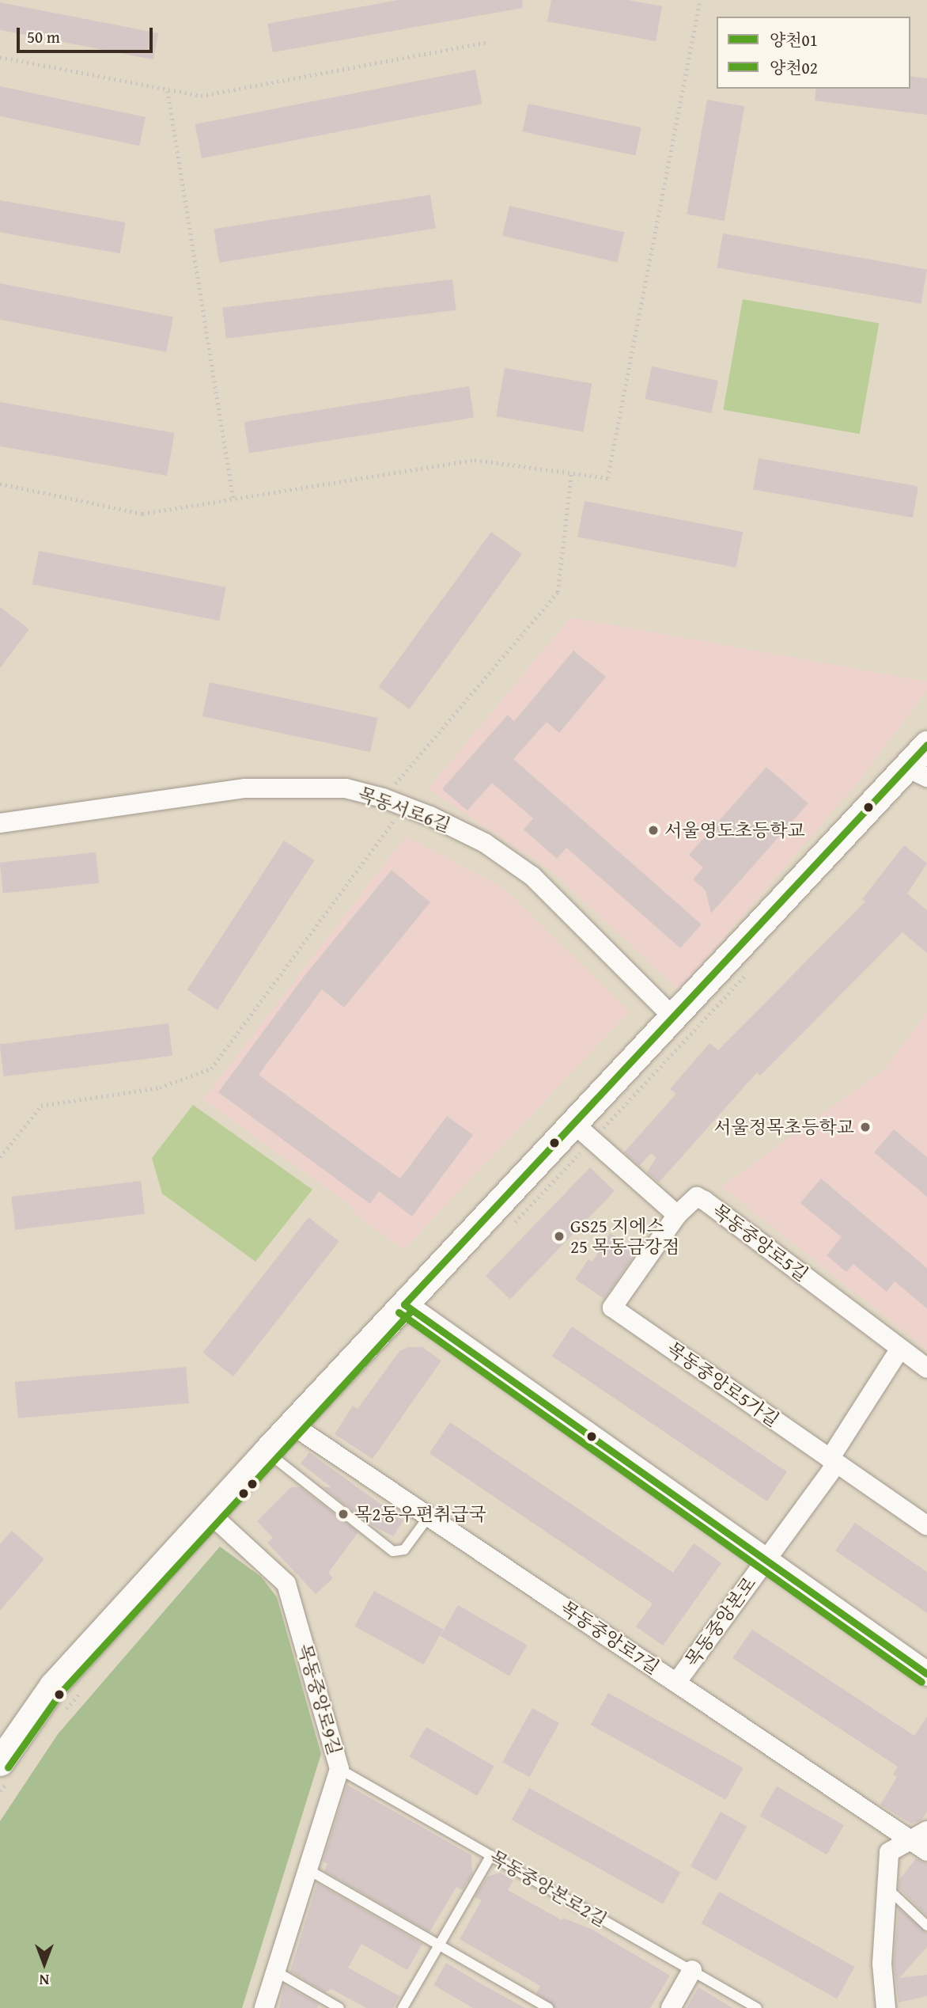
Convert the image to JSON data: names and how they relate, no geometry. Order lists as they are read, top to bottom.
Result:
{
  "streets": {
    "street": [
      "목동서로6길",
      "목동중앙로5길",
      "목동중앙로5가길",
      "목동중앙본로",
      "목동중앙로7길",
      "목동중앙로9길"
    ],
    "lane": ["목동중앙본로2길"]
  },
  "crossings": [
    ["목동중앙로5길", "목동중앙로5가길"],
    ["목동중앙로5가길", "목동중앙본로"],
    ["목동중앙본로", "목동중앙로7길"],
    ["목동중앙로9길", "목동중앙본로2길"]
  ],
  "places": [
    "서울영도초등학교",
    "서울정목초등학교",
    "GS25 지에스 25 목동금강점",
    "목2동우편취급국"
  ],
  "lines": ["transit line 양천01", "transit line 양천02"],
  "legend": ["양천01", "양천02"],
  "scale_bar": "50 m",
  "north": "bottom"
}
